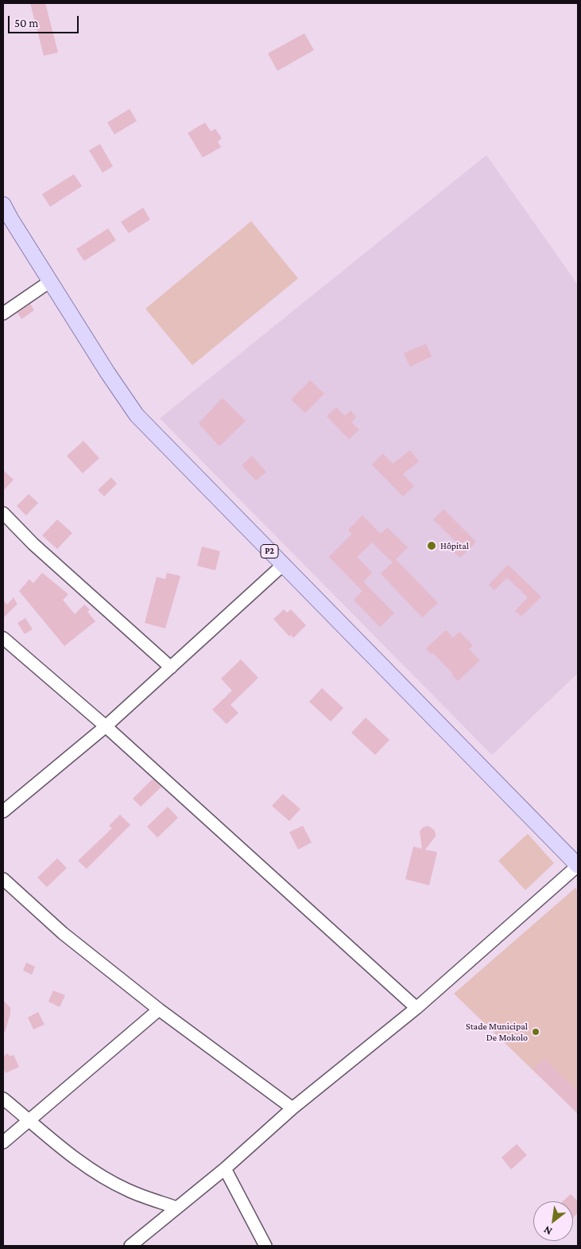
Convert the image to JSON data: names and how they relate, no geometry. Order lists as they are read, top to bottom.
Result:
{
  "streets": {
    "main road": ["P2"]
  },
  "places": ["Hôpital", "Stade Municipal De Mokolo"],
  "scale_bar": "50 m",
  "north": "bottom left"
}
